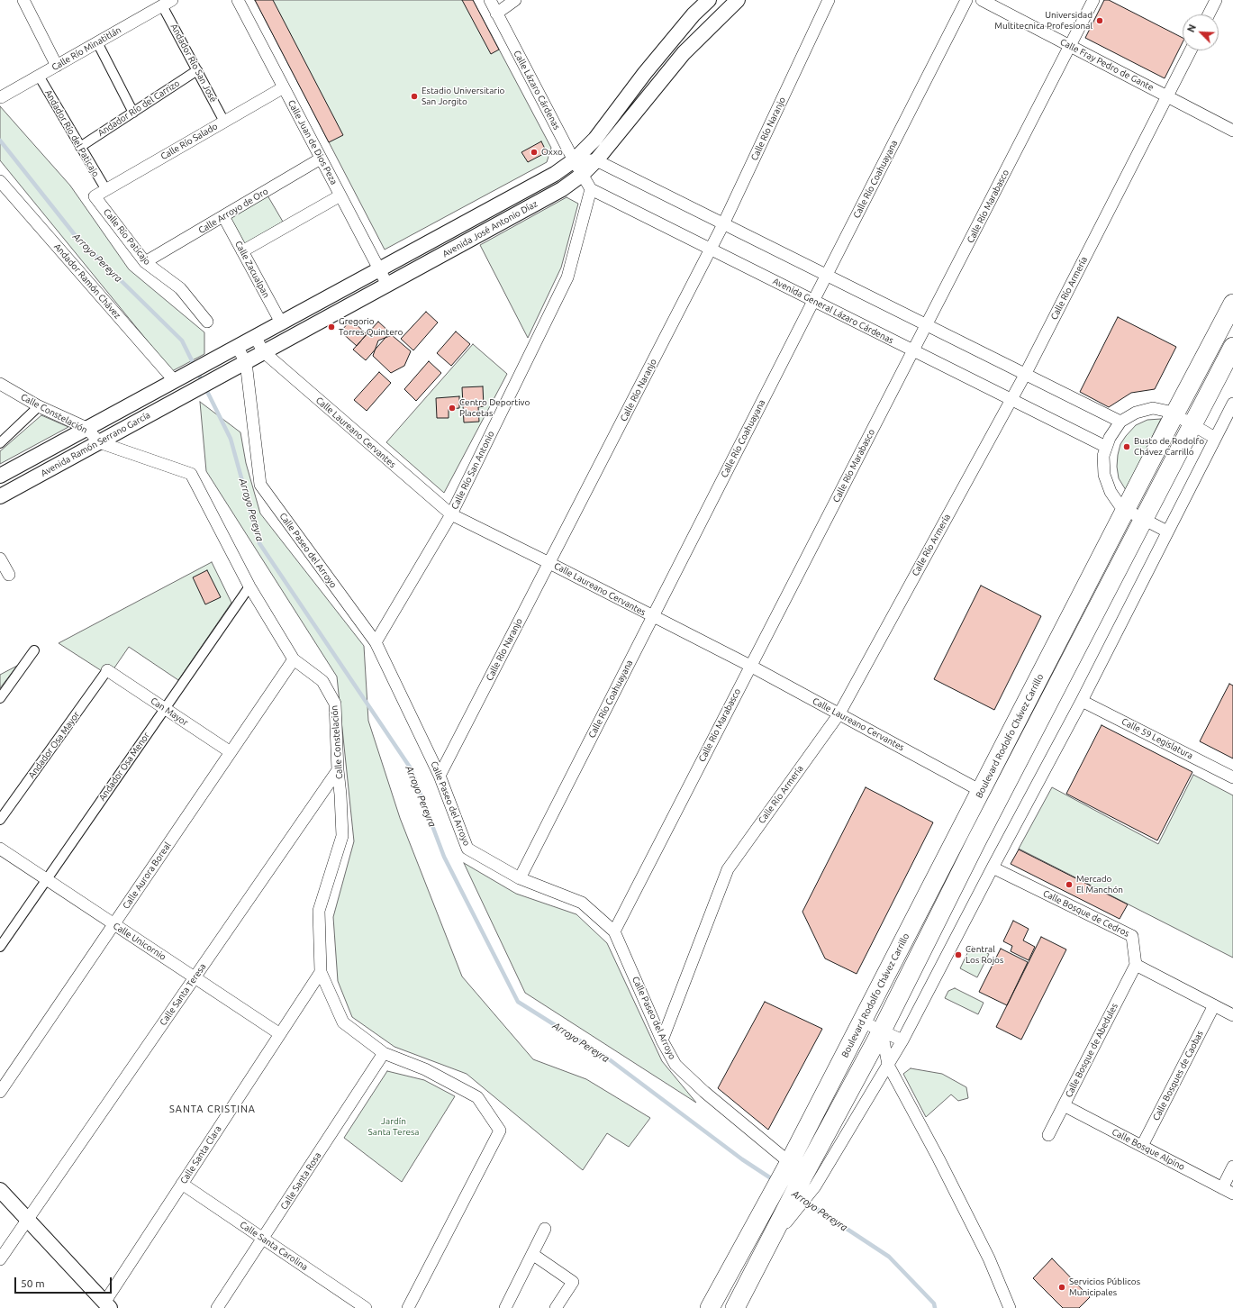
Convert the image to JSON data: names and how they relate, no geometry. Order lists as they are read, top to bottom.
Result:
{
  "streets": {
    "main road": ["Boulevard Rodolfo Chávez Carrillo"],
    "street": [
      "Calle Río Minatitlán",
      "Andador Río San José",
      "Calle Fray Pedro de Gante",
      "Calle Lázaro Cárdenas",
      "Andador Río del Carrizo",
      "Calle Río Naranjo",
      "Andador Río del Paticajo",
      "Calle Río Salado",
      "Calle Juan de Dios Peza",
      "Calle Río Coahuayana",
      "Calle Río Marabasco",
      "Calle Arroyo de Oro",
      "Avenida José Antonio Díaz",
      "Calle Río Paticajo",
      "Calle Zacualpan",
      "Andador Ramón Chávez",
      "Calle Río Armería",
      "Avenida General Lázaro Cárdenas",
      "Calle Constelación",
      "Calle Laureano Cervantes",
      "Avenida Ramón Serrano García",
      "Calle Río San Antonio",
      "Calle Paseo del Arroyo",
      "Can Mayor",
      "Calle 59 Legislatura",
      "Andador Osa Mayor",
      "Andador Osa Menor",
      "Calle Aurora Boreal",
      "Calle Bosque de Cedros",
      "Calle Unicornio",
      "Calle Santa Teresa",
      "Calle Bosque de Abedules",
      "Calle Bosques de Caobas",
      "Calle Bosque Alpino",
      "Calle Santa Clara",
      "Calle Santa Rosa",
      "Calle Santa Carolina"
    ]
  },
  "crossings": [
    ["Calle Río Minatitlán", "Andador Río San José"],
    ["Calle Río Minatitlán", "Andador Río del Paticajo"],
    ["Andador Río San José", "Andador Río del Carrizo"],
    ["Andador Río San José", "Calle Río Salado"],
    ["Calle Fray Pedro de Gante", "Calle Río Marabasco"],
    ["Calle Fray Pedro de Gante", "Calle Río Armería"],
    ["Calle Lázaro Cárdenas", "Avenida José Antonio Díaz"],
    ["Andador Río del Carrizo", "Andador Río del Paticajo"],
    ["Calle Río Naranjo", "Avenida General Lázaro Cárdenas"],
    ["Calle Río Naranjo", "Calle Laureano Cervantes"],
    ["Calle Río Naranjo", "Calle Paseo del Arroyo"],
    ["Andador Río del Paticajo", "Calle Río Salado"],
    ["Calle Río Salado", "Calle Juan de Dios Peza"],
    ["Calle Río Salado", "Calle Río Paticajo"],
    ["Calle Juan de Dios Peza", "Calle Arroyo de Oro"],
    ["Calle Juan de Dios Peza", "Avenida José Antonio Díaz"],
    ["Calle Río Coahuayana", "Avenida General Lázaro Cárdenas"],
    ["Calle Río Coahuayana", "Calle Laureano Cervantes"],
    ["Calle Río Coahuayana", "Calle Paseo del Arroyo"],
    ["Calle Río Marabasco", "Avenida General Lázaro Cárdenas"],
    ["Calle Río Marabasco", "Calle Laureano Cervantes"],
    ["Calle Río Marabasco", "Calle Paseo del Arroyo"],
    ["Calle Arroyo de Oro", "Calle Río Paticajo"],
    ["Calle Arroyo de Oro", "Calle Zacualpan"],
    ["Avenida José Antonio Díaz", "Calle Zacualpan"],
    ["Avenida José Antonio Díaz", "Andador Ramón Chávez"],
    ["Avenida José Antonio Díaz", "Calle Laureano Cervantes"],
    ["Avenida José Antonio Díaz", "Avenida Ramón Serrano García"],
    ["Avenida José Antonio Díaz", "Calle Paseo del Arroyo"],
    ["Andador Ramón Chávez", "Avenida Ramón Serrano García"],
    ["Calle Río Armería", "Avenida General Lázaro Cárdenas"],
    ["Calle Río Armería", "Calle Laureano Cervantes"],
    ["Calle Río Armería", "Calle Paseo del Arroyo"],
    ["Avenida General Lázaro Cárdenas", "Calle Río San Antonio"],
    ["Calle Constelación", "Avenida Ramón Serrano García"],
    ["Calle Constelación", "Andador Osa Menor"],
    ["Calle Constelación", "Calle Aurora Boreal"],
    ["Calle Constelación", "Calle Santa Teresa"],
    ["Calle Constelación", "Calle Santa Clara"],
    ["Calle Constelación", "Calle Santa Rosa"],
    ["Calle Laureano Cervantes", "Calle Río San Antonio"],
    ["Calle Laureano Cervantes", "Boulevard Rodolfo Chávez Carrillo"],
    ["Calle Río San Antonio", "Calle Paseo del Arroyo"],
    ["Calle Paseo del Arroyo", "Boulevard Rodolfo Chávez Carrillo"],
    ["Can Mayor", "Andador Osa Mayor"],
    ["Can Mayor", "Andador Osa Menor"],
    ["Can Mayor", "Calle Aurora Boreal"],
    ["Andador Osa Menor", "Calle Unicornio"],
    ["Calle Aurora Boreal", "Calle Unicornio"],
    ["Calle Bosque de Cedros", "Calle Bosque de Abedules"],
    ["Calle Unicornio", "Calle Santa Teresa"],
    ["Calle Unicornio", "Calle Santa Clara"],
    ["Calle Bosque de Abedules", "Calle Bosque Alpino"],
    ["Calle Bosques de Caobas", "Calle Bosque Alpino"],
    ["Calle Santa Clara", "Calle Santa Carolina"],
    ["Calle Santa Rosa", "Calle Santa Carolina"]
  ],
  "districts": ["SANTA CRISTINA"],
  "water": ["Arroyo Pereyra"],
  "parks": ["Jardín Santa Teresa"],
  "places": [
    "Universidad Multitecnica Profesional",
    "Estadio Universitario San Jorgito",
    "Oxxo",
    "Gregorio Torres Quintero",
    "Centro Deportivo Placetas",
    "Busto de Rodolfo Chávez Carrillo",
    "Mercado El Manchón",
    "Central Los Rojos",
    "Servicios Públicos Municipales"
  ],
  "scale_bar": "50 m",
  "north": "top left"
}
